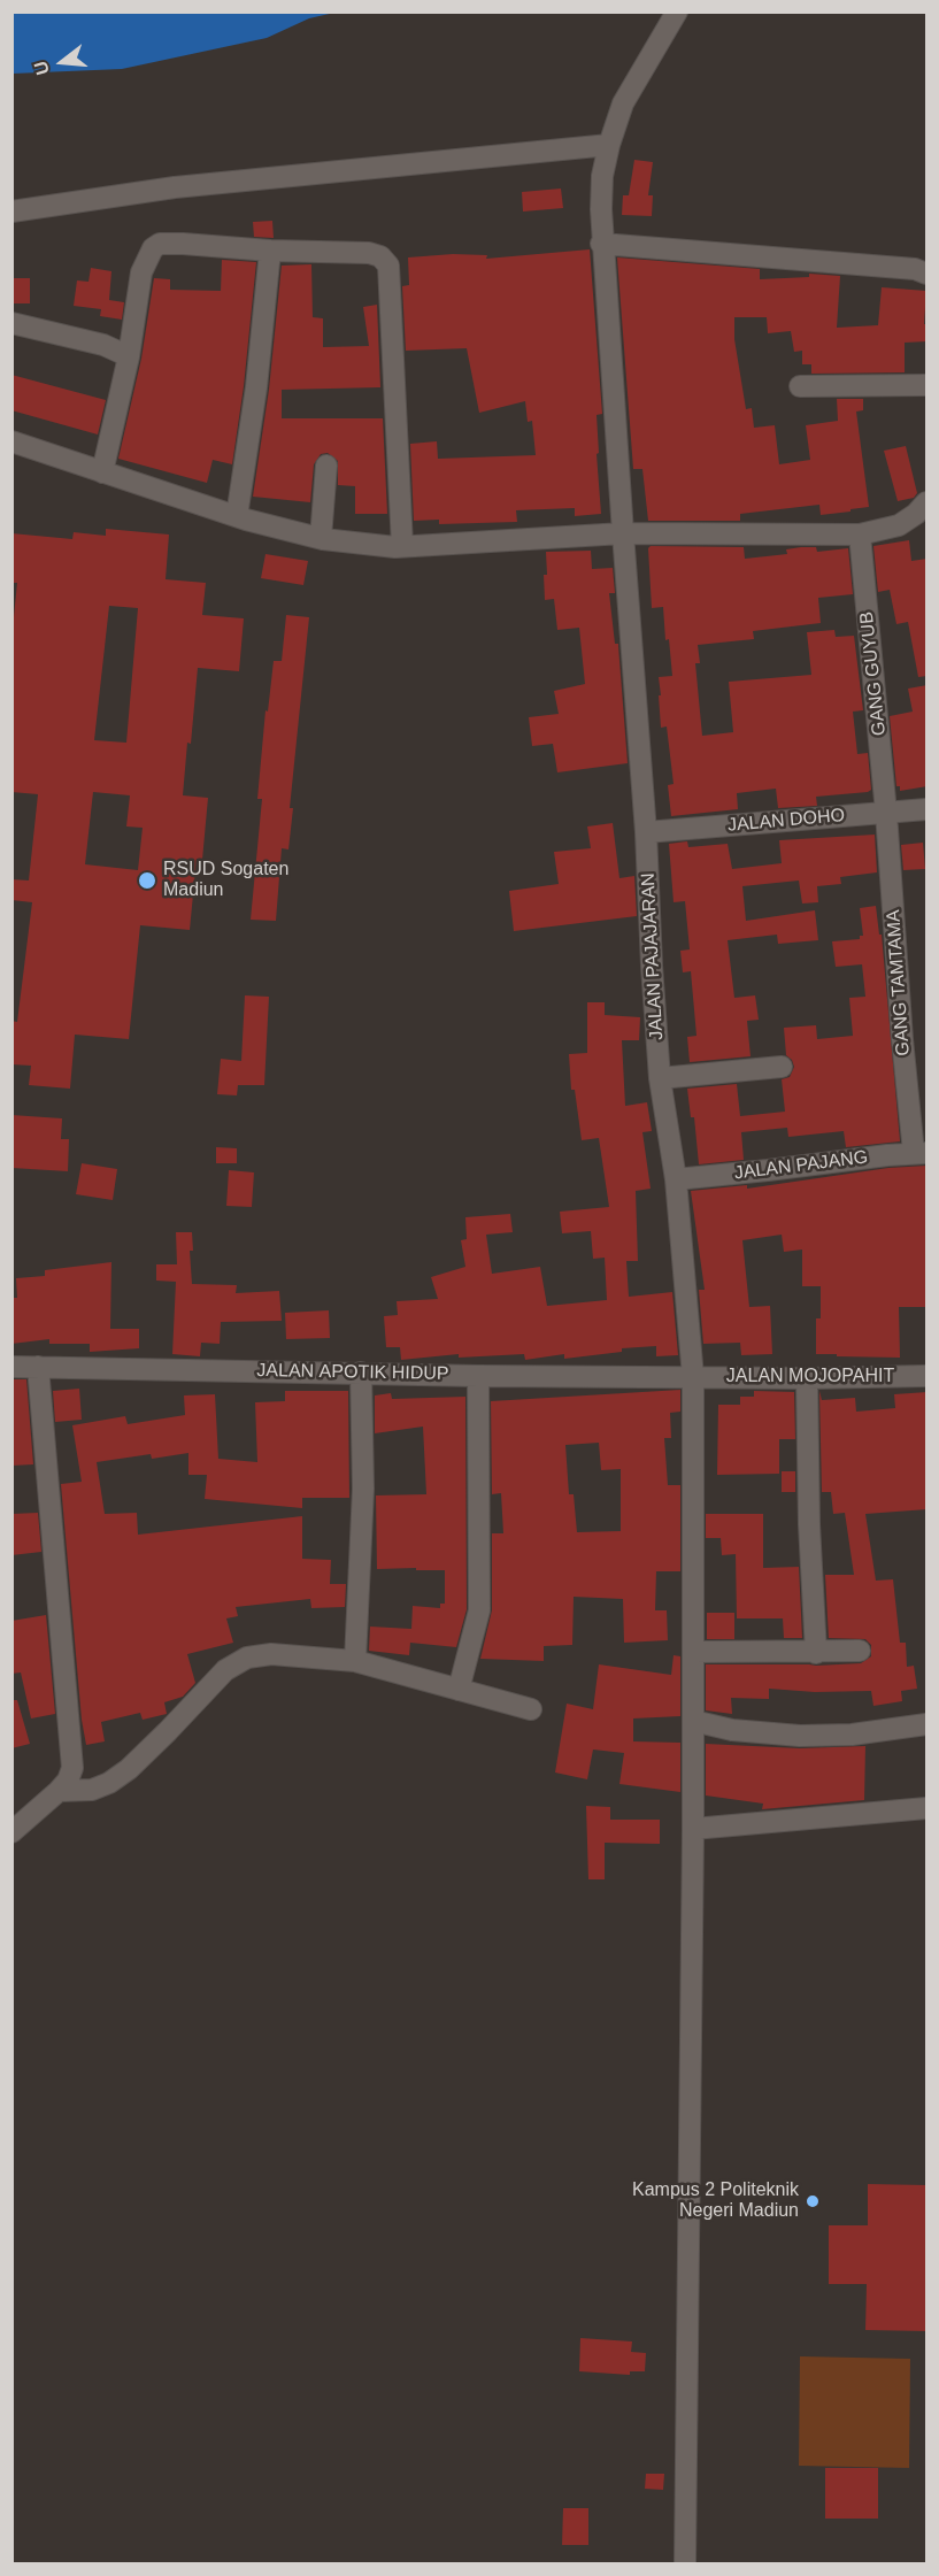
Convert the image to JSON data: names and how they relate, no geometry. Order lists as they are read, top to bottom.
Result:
{
  "streets": {
    "street": [
      "GANG GUYUB",
      "JALAN DOHO",
      "JALAN PAJAJARAN",
      "GANG TAMTAMA",
      "JALAN PAJANG",
      "JALAN APOTIK HIDUP",
      "JALAN MOJOPAHIT"
    ]
  },
  "crossings": [
    ["GANG GUYUB", "JALAN DOHO"],
    ["GANG GUYUB", "GANG TAMTAMA"],
    ["JALAN DOHO", "JALAN PAJAJARAN"],
    ["JALAN DOHO", "GANG TAMTAMA"],
    ["JALAN PAJAJARAN", "JALAN PAJANG"],
    ["JALAN PAJAJARAN", "JALAN APOTIK HIDUP"],
    ["JALAN PAJAJARAN", "JALAN MOJOPAHIT"],
    ["GANG TAMTAMA", "JALAN PAJANG"],
    ["JALAN APOTIK HIDUP", "JALAN MOJOPAHIT"]
  ],
  "places": ["RSUD Sogaten Madiun", "Kampus 2 Politeknik Negeri Madiun"],
  "north": "left"
}
